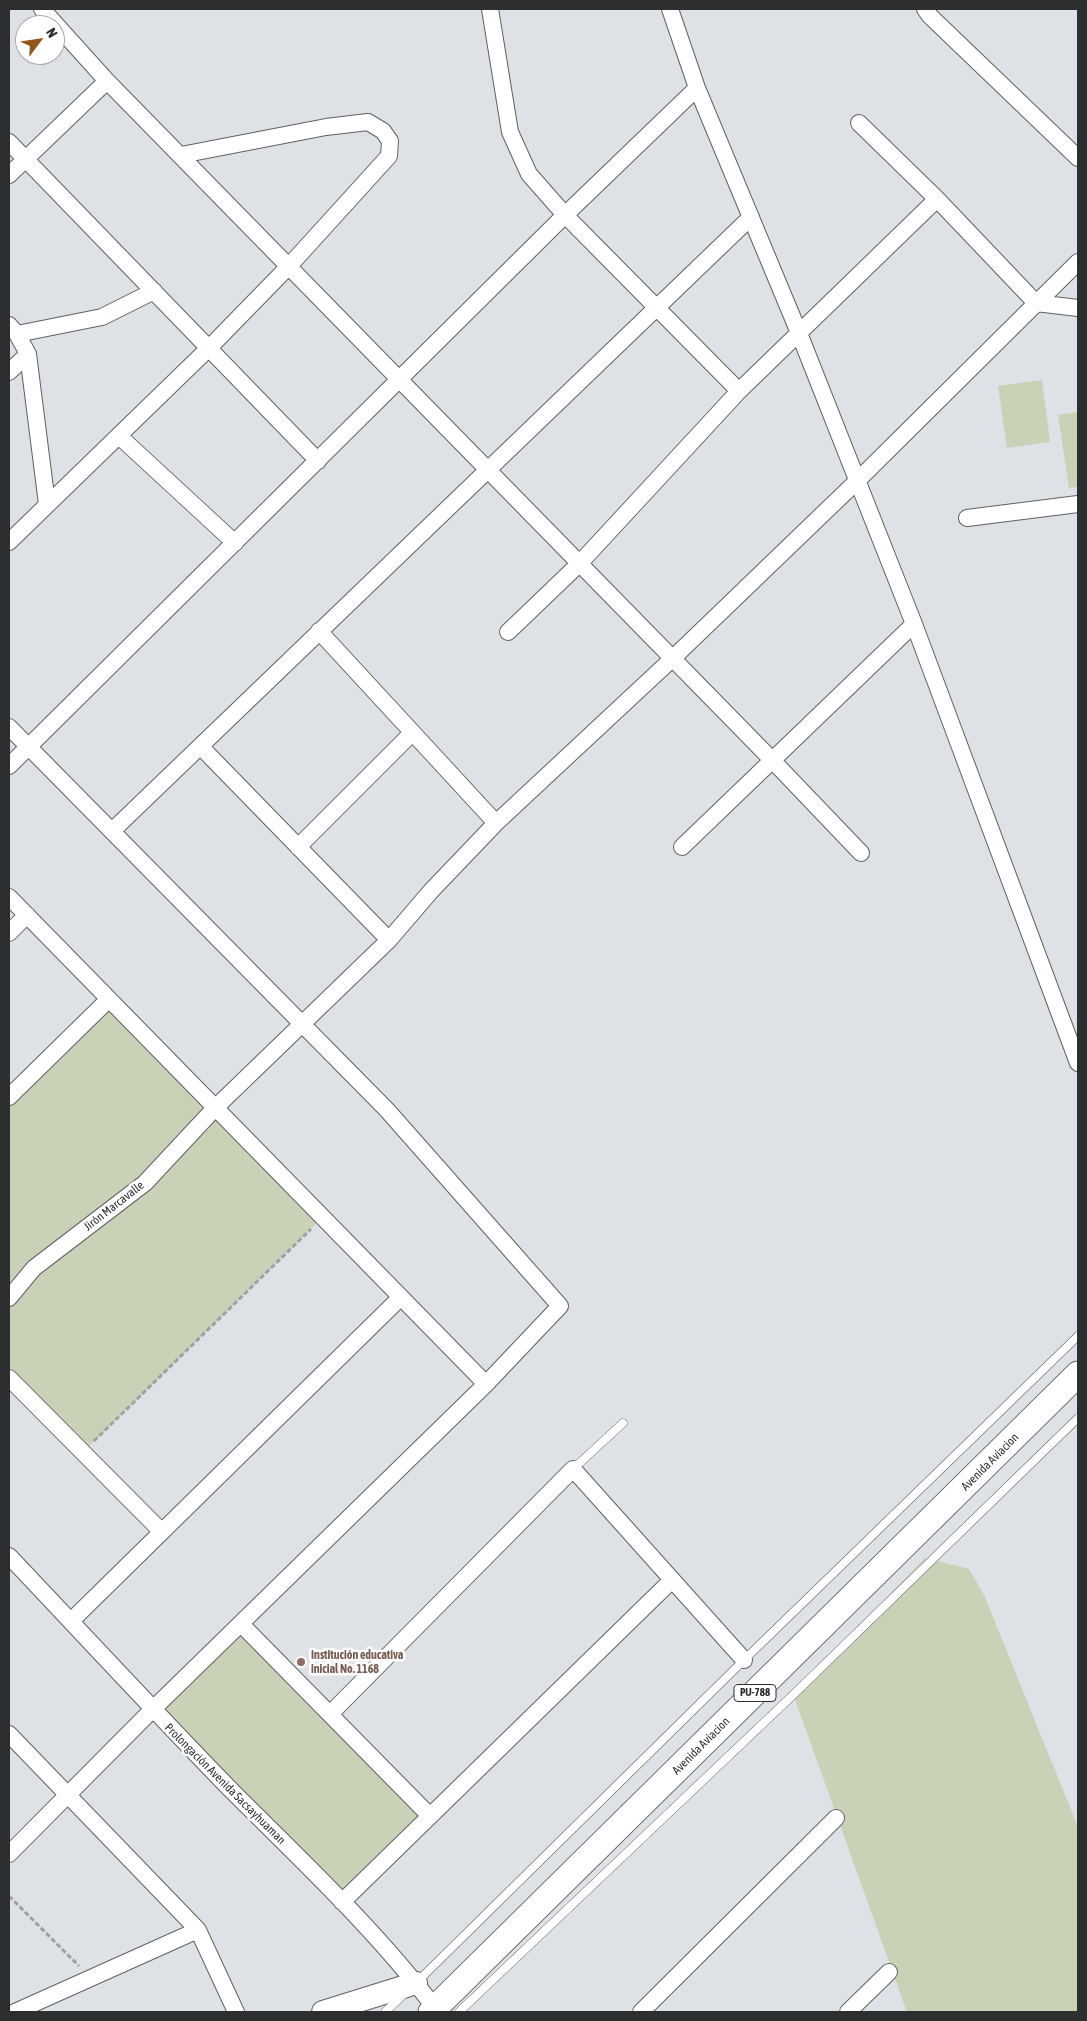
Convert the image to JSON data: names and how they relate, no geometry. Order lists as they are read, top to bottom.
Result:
{
  "streets": {
    "main road": ["Avenida Aviacion", "PU-788"],
    "street": ["Jirón Marcavalle", "Prolongación Avenida Sacsayhuaman"]
  },
  "crossings": [
    ["Avenida Aviacion", "Prolongación Avenida Sacsayhuaman"]
  ],
  "places": ["Institución educativa inicial No. 1168"],
  "north": "top right"
}
